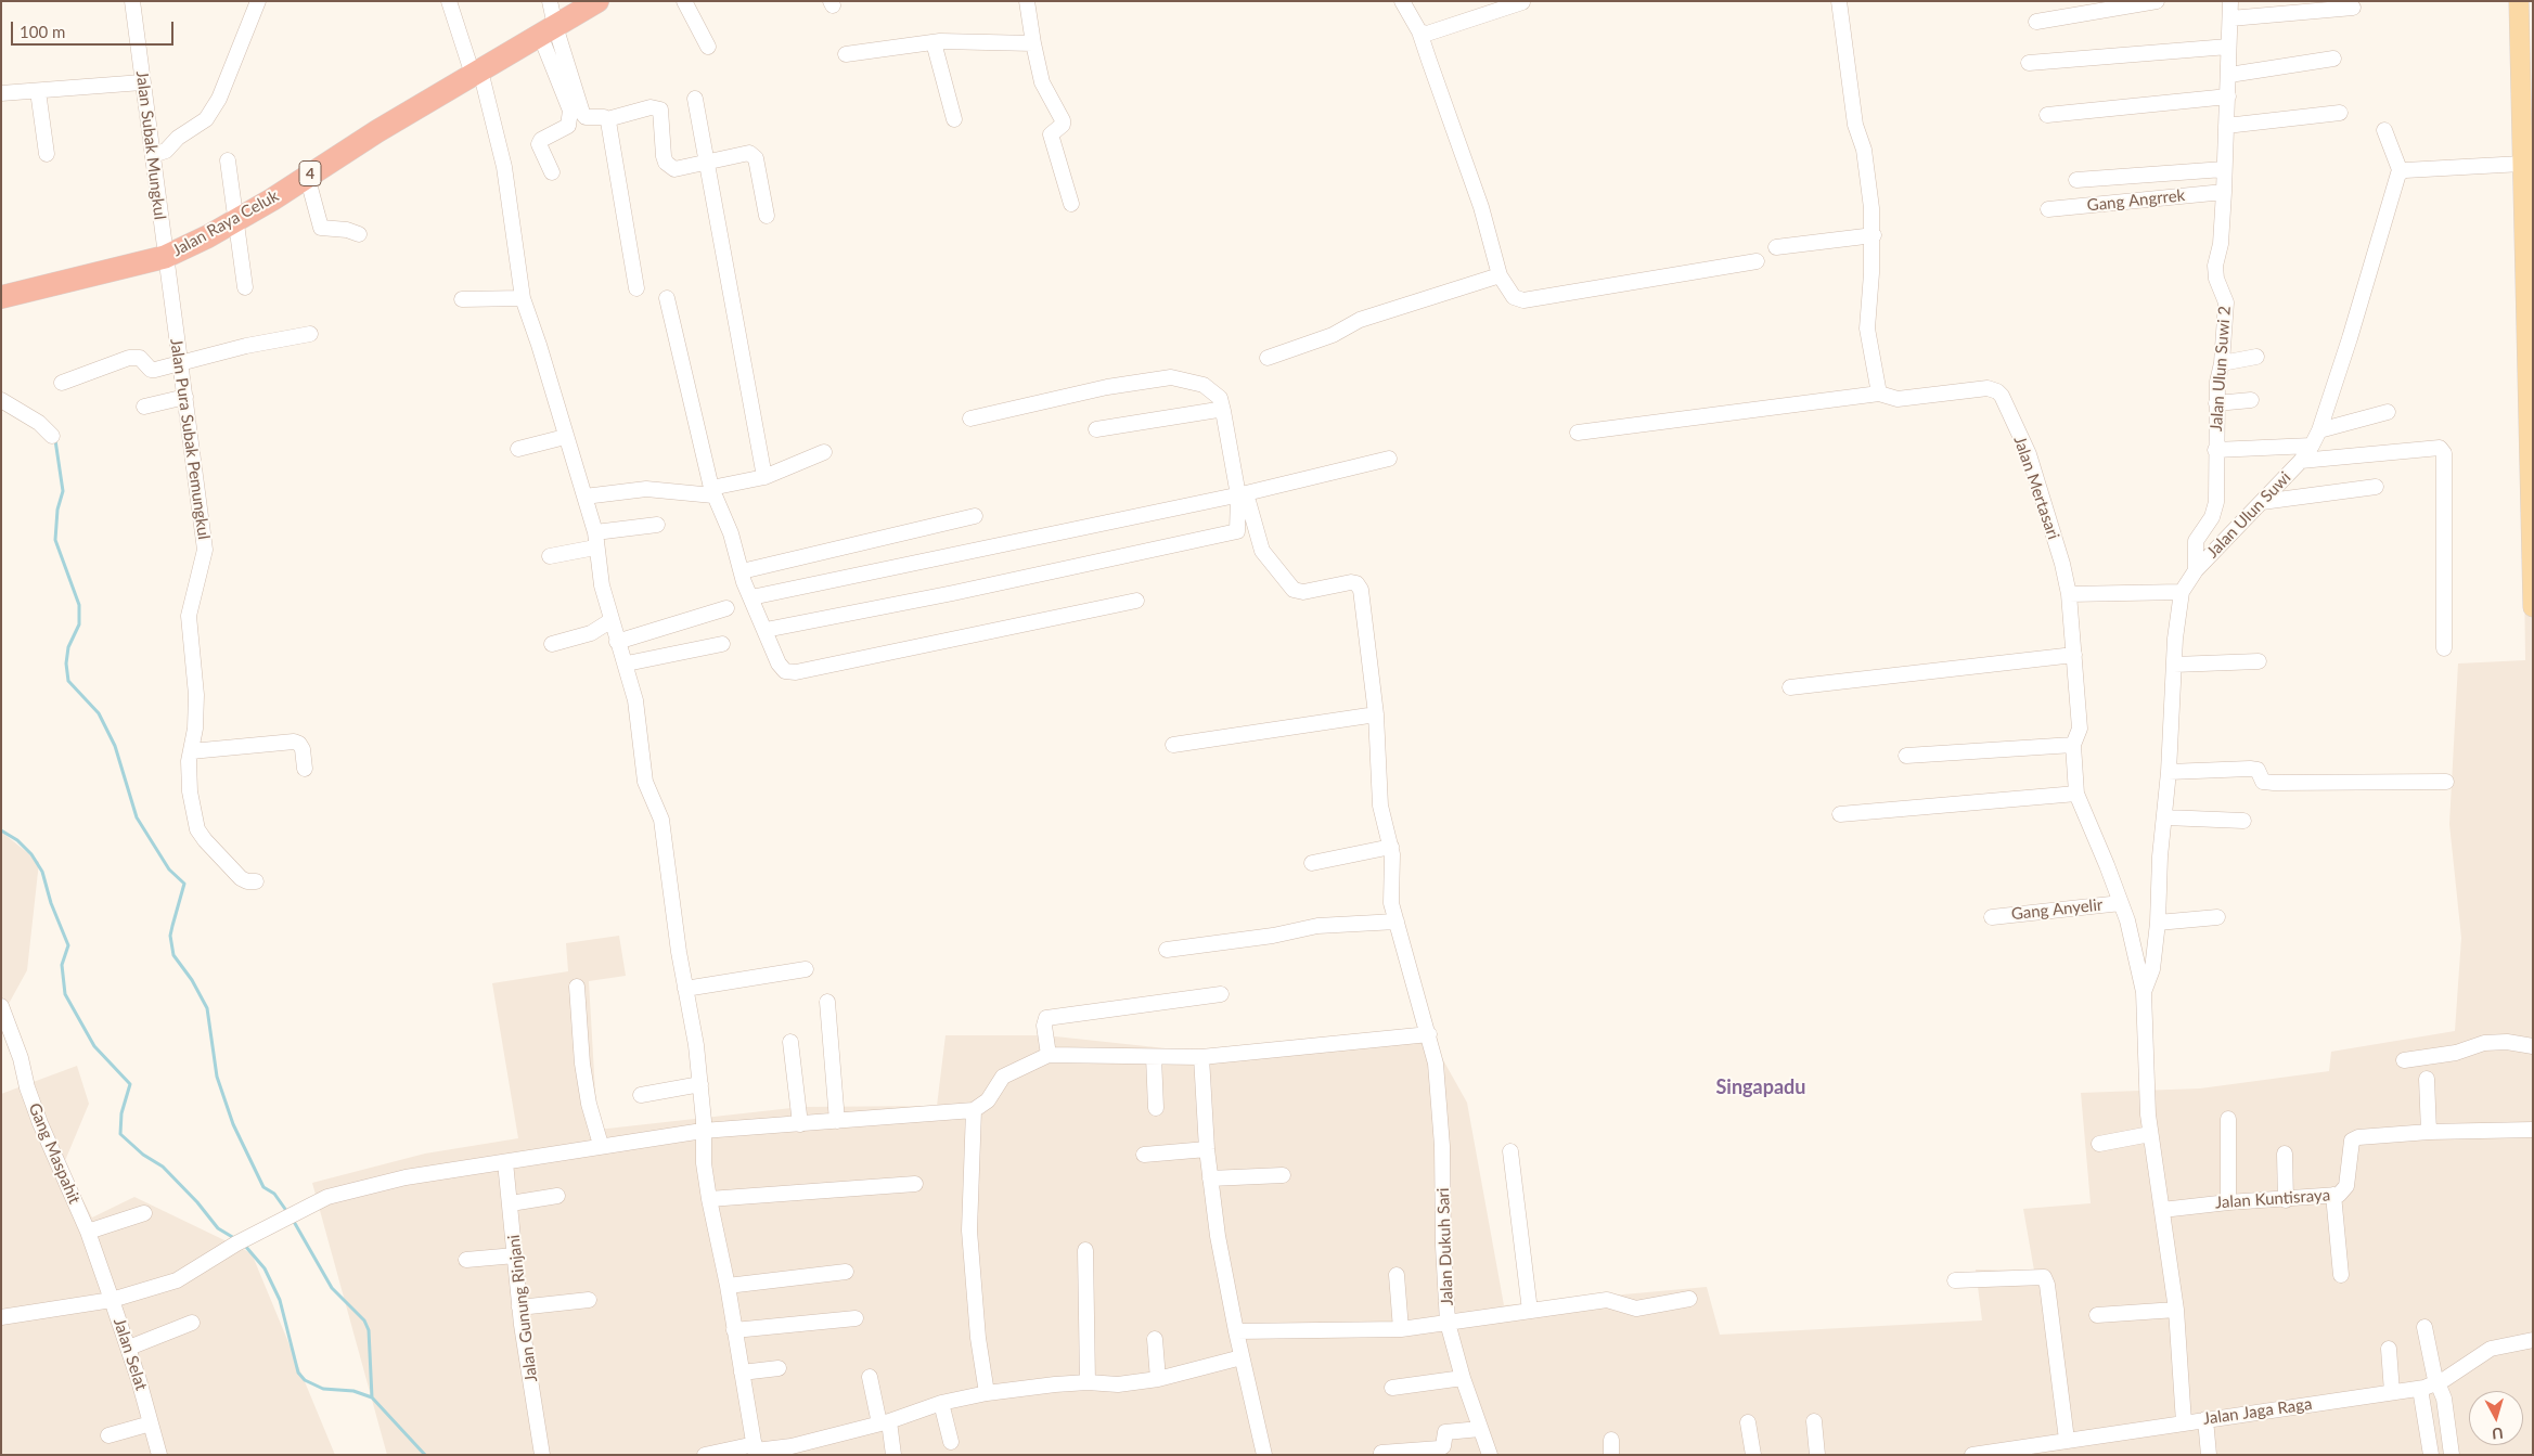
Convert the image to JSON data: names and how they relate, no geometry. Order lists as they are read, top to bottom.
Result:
{
  "streets": {
    "highway": ["4", "Jalan Raya Celuk"],
    "street": [
      "Jalan Subak Mungkul",
      "Gang Angrrek",
      "Jalan Ulun Suwi 2",
      "Jalan Pura Subak Pemungkul",
      "Jalan Mertasari",
      "Jalan Ulun Suwi",
      "Gang Anyelir",
      "Gang Maspahit",
      "Jalan Kuntisraya",
      "Jalan Dukuh Sari",
      "Jalan Gunung Rinjani",
      "Jalan Selat",
      "Jalan Jaga Raga"
    ]
  },
  "crossings": [
    ["Jalan Subak Mungkul", "Jalan Raya Celuk"],
    ["Jalan Subak Mungkul", "Jalan Pura Subak Pemungkul"],
    ["Gang Angrrek", "Jalan Ulun Suwi 2"],
    ["Jalan Raya Celuk", "Jalan Pura Subak Pemungkul"],
    ["Jalan Ulun Suwi 2", "Jalan Ulun Suwi"],
    ["Jalan Mertasari", "Jalan Ulun Suwi"],
    ["Jalan Mertasari", "Gang Anyelir"],
    ["Gang Maspahit", "Jalan Selat"]
  ],
  "districts": ["Singapadu"],
  "scale_bar": "100 m",
  "north": "bottom"
}
